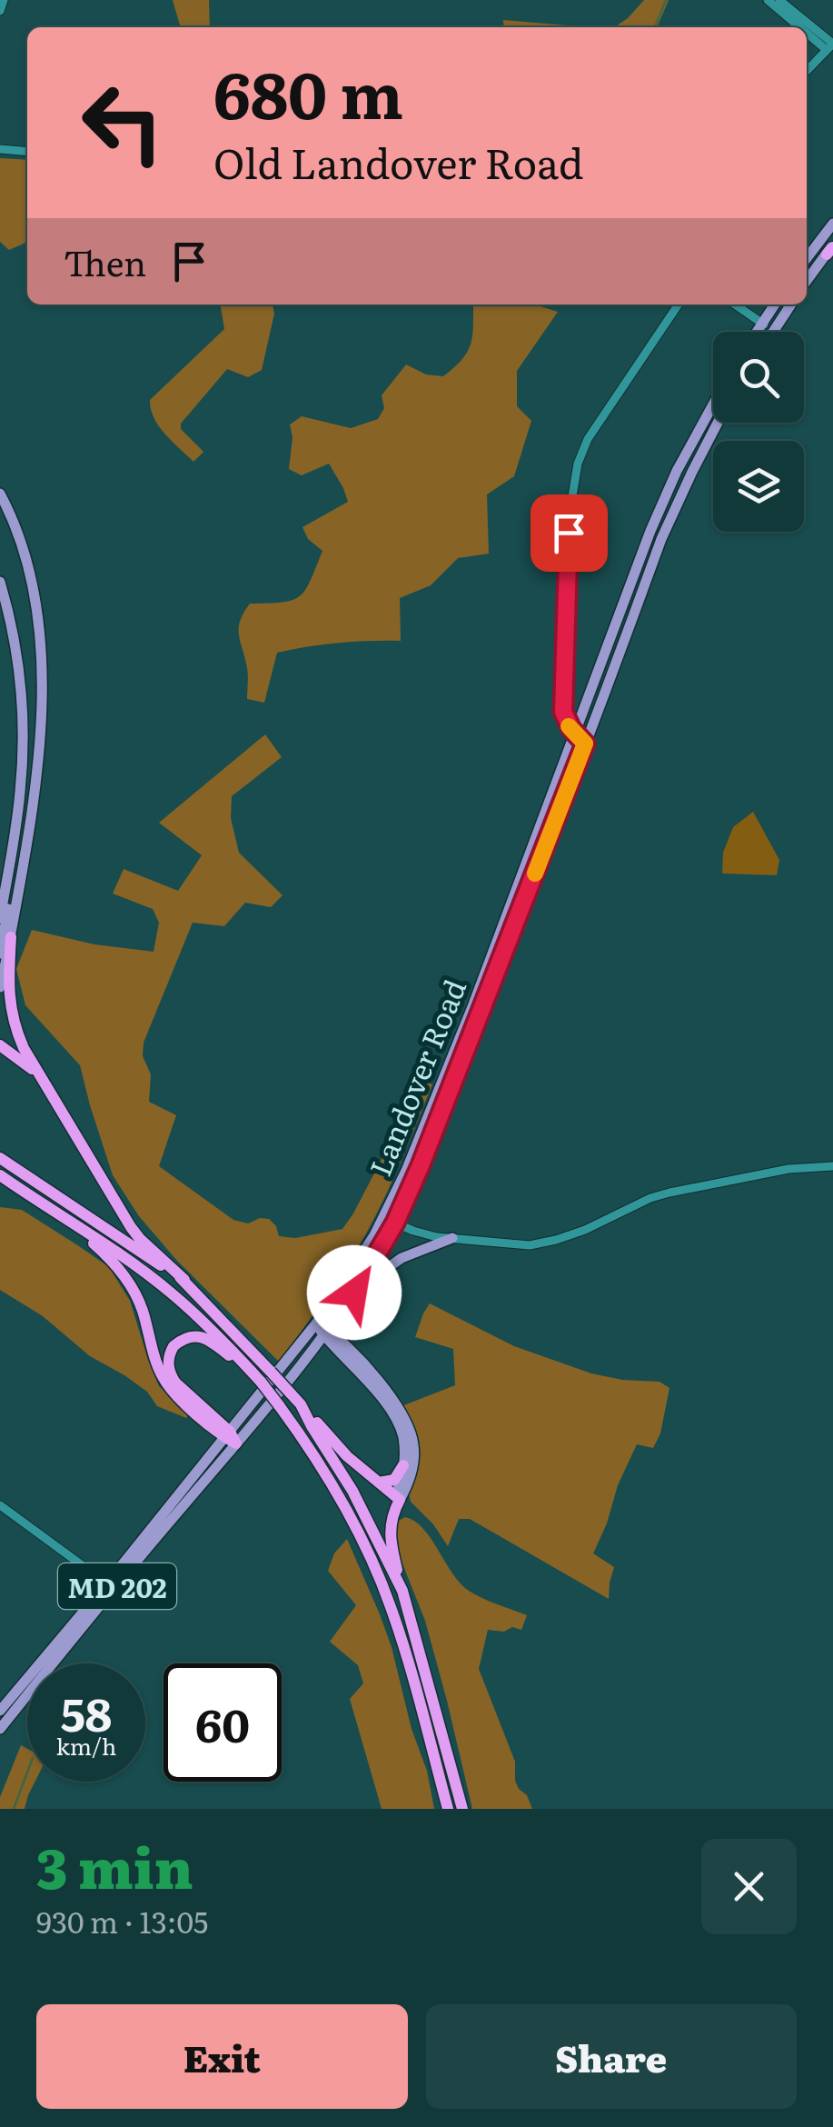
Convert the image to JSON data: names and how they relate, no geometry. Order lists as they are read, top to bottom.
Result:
{
  "streets": {
    "main road": ["Landover Road", "MD 202"]
  },
  "page": {
    "turn": ["680 m", "Old Landover Road"],
    "then": "Then",
    "speed": "58 km/h",
    "limit": "60",
    "heading": ["3 min", "930 m · 13:05"],
    "buttons": ["Exit", "Share"]
  }
}
